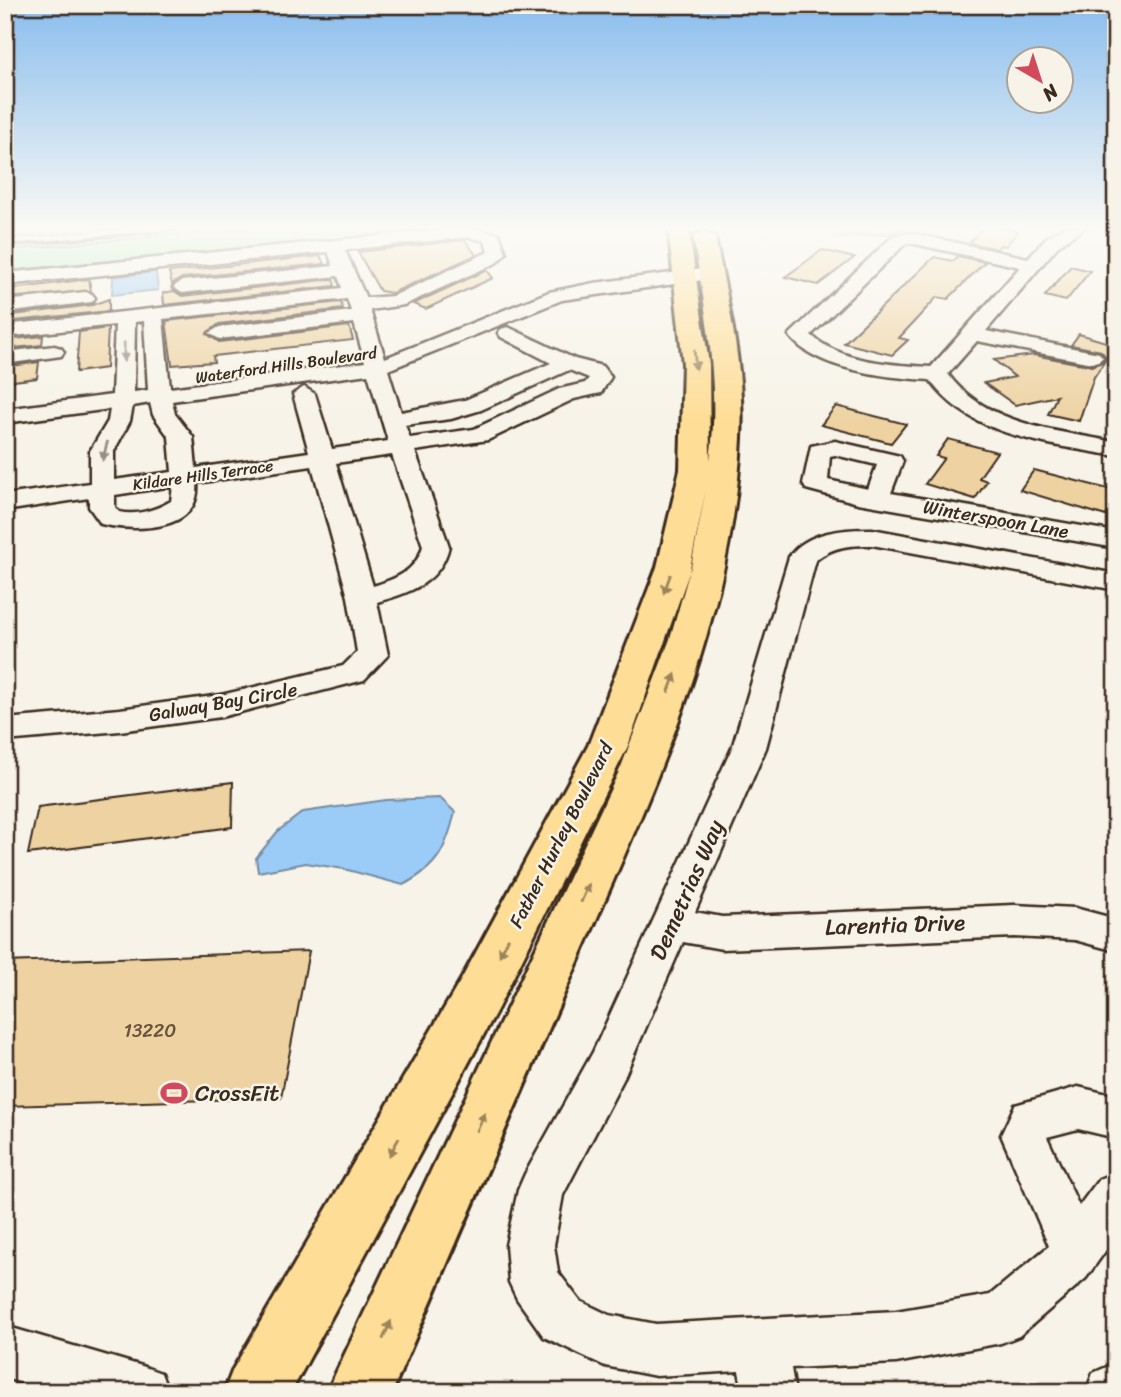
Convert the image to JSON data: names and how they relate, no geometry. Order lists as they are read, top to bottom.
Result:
{
  "streets": {
    "main road": ["Father Hurley Boulevard"],
    "street": [
      "Waterford Hills Boulevard",
      "Kildare Hills Terrace",
      "Winterspoon Lane",
      "Galway Bay Circle",
      "Demetrias Way",
      "Larentia Drive"
    ]
  },
  "crossings": [
    ["Kildare Hills Terrace", "Galway Bay Circle"],
    ["Demetrias Way", "Larentia Drive"]
  ],
  "places": {
    "sports": ["CrossFit"]
  },
  "house_numbers": ["13220"],
  "north": "bottom right"
}
